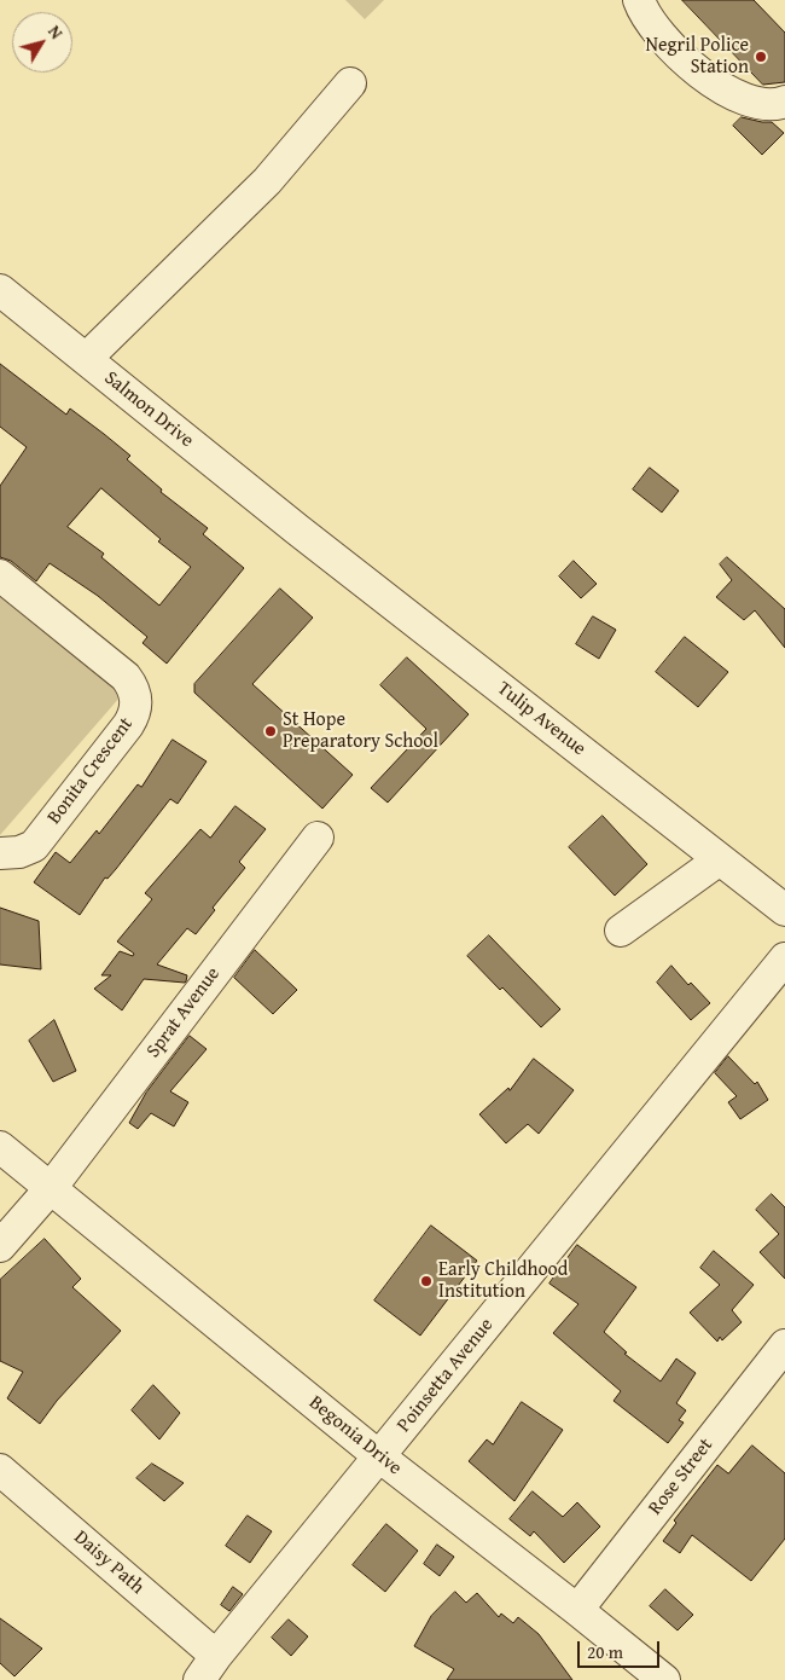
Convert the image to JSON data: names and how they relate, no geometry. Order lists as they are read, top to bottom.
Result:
{
  "streets": {
    "street": [
      "Salmon Drive",
      "Tulip Avenue",
      "Bonita Crescent",
      "Sprat Avenue",
      "Poinsetta Avenue",
      "Begonia Drive",
      "Rose Street",
      "Daisy Path"
    ]
  },
  "crossings": [
    ["Salmon Drive", "Tulip Avenue"],
    ["Sprat Avenue", "Begonia Drive"],
    ["Poinsetta Avenue", "Begonia Drive"],
    ["Poinsetta Avenue", "Daisy Path"],
    ["Begonia Drive", "Rose Street"]
  ],
  "places": ["Negril Police Station", "St Hope Preparatory School", "Early Childhood Institution"],
  "scale_bar": "20 m",
  "north": "top right"
}
